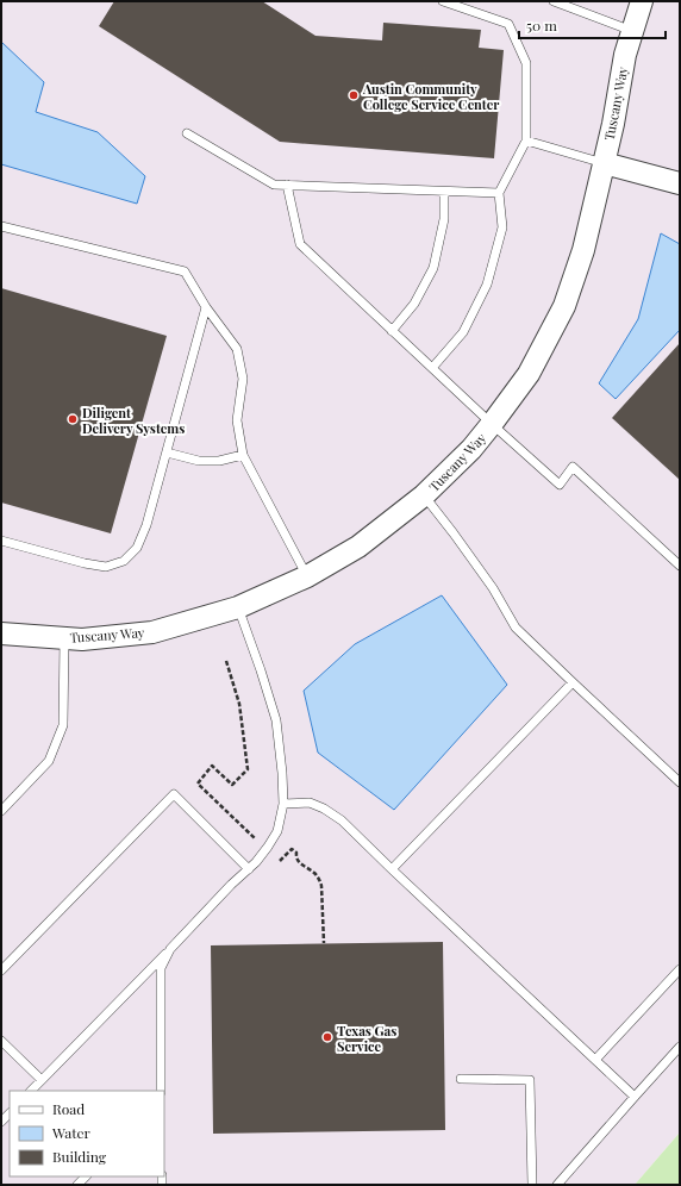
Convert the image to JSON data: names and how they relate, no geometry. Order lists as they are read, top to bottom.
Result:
{
  "streets": {
    "street": ["Tuscany Way"]
  },
  "places": ["Austin Community College Service Center", "Diligent Delivery Systems", "Texas Gas Service"],
  "legend": ["Road", "Water", "Building"],
  "scale_bar": "50 m"
}
